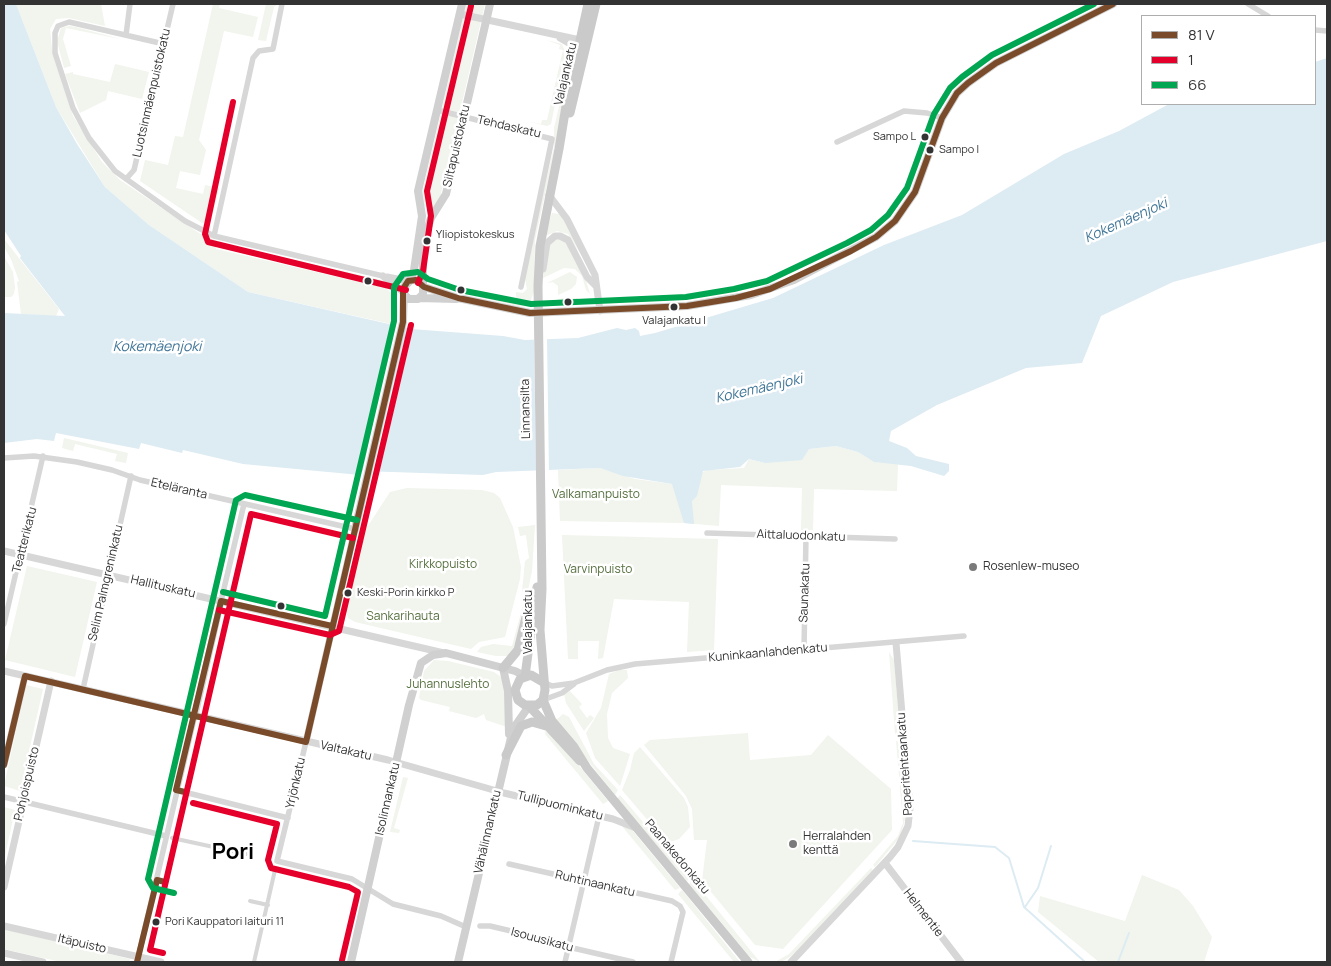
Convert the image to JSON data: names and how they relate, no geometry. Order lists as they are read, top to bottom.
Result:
{
  "streets": {
    "main road": [
      "Valajankatu",
      "Siltapuistokatu",
      "Linnansilta",
      "Hallituskatu",
      "Isolinnankatu",
      "Vähälinnankatu",
      "Paanakedonkatu"
    ],
    "street": [
      "Luotsinmäenpuistokatu",
      "Tehdaskatu",
      "Eteläranta",
      "Aittaluodonkatu",
      "Teatterikatu",
      "Selim Palmgreninkatu",
      "Saunakatu",
      "Kuninkaanlahdenkatu",
      "Valtakatu",
      "Paperitehtaankatu",
      "Yrjönkatu",
      "Pohjoispuisto",
      "Tullipuominkatu",
      "Ruhtinaankatu",
      "Helmentie",
      "Isouusikatu",
      "Itäpuisto"
    ]
  },
  "crossings": [
    ["Valajankatu", "Linnansilta"],
    ["Valajankatu", "Hallituskatu"],
    ["Valajankatu", "Kuninkaanlahdenkatu"],
    ["Valajankatu", "Vähälinnankatu"],
    ["Valajankatu", "Paanakedonkatu"],
    ["Tehdaskatu", "Siltapuistokatu"],
    ["Eteläranta", "Teatterikatu"],
    ["Eteläranta", "Selim Palmgreninkatu"],
    ["Eteläranta", "Yrjönkatu"],
    ["Aittaluodonkatu", "Saunakatu"],
    ["Teatterikatu", "Hallituskatu"],
    ["Selim Palmgreninkatu", "Hallituskatu"],
    ["Selim Palmgreninkatu", "Valtakatu"],
    ["Hallituskatu", "Kuninkaanlahdenkatu"],
    ["Hallituskatu", "Yrjönkatu"],
    ["Hallituskatu", "Isolinnankatu"],
    ["Hallituskatu", "Vähälinnankatu"],
    ["Hallituskatu", "Paanakedonkatu"],
    ["Saunakatu", "Kuninkaanlahdenkatu"],
    ["Kuninkaanlahdenkatu", "Paperitehtaankatu"],
    ["Kuninkaanlahdenkatu", "Vähälinnankatu"],
    ["Kuninkaanlahdenkatu", "Paanakedonkatu"],
    ["Valtakatu", "Yrjönkatu"],
    ["Valtakatu", "Pohjoispuisto"],
    ["Valtakatu", "Isolinnankatu"],
    ["Valtakatu", "Tullipuominkatu"],
    ["Paperitehtaankatu", "Helmentie"],
    ["Yrjönkatu", "Isolinnankatu"],
    ["Isolinnankatu", "Tullipuominkatu"],
    ["Tullipuominkatu", "Vähälinnankatu"],
    ["Tullipuominkatu", "Paanakedonkatu"],
    ["Vähälinnankatu", "Paanakedonkatu"]
  ],
  "districts": ["Pori"],
  "water": ["Kokemäenjoki"],
  "parks": [
    "Valkamanpuisto",
    "Kirkkopuisto",
    "Varvinpuisto",
    "Sankarihauta",
    "Juhannuslehto"
  ],
  "places": [
    "Sampo L",
    "Sampo I",
    "Yliopistokeskus E",
    "Valajankatu I",
    "Rosenlew-museo",
    "Keski-Porin kirkko P",
    "Herralahden kenttä",
    "Pori Kauppatori laituri 11"
  ],
  "lines": ["transit line 66", "transit line 1"],
  "legend": ["81 V", "1", "66"]
}
